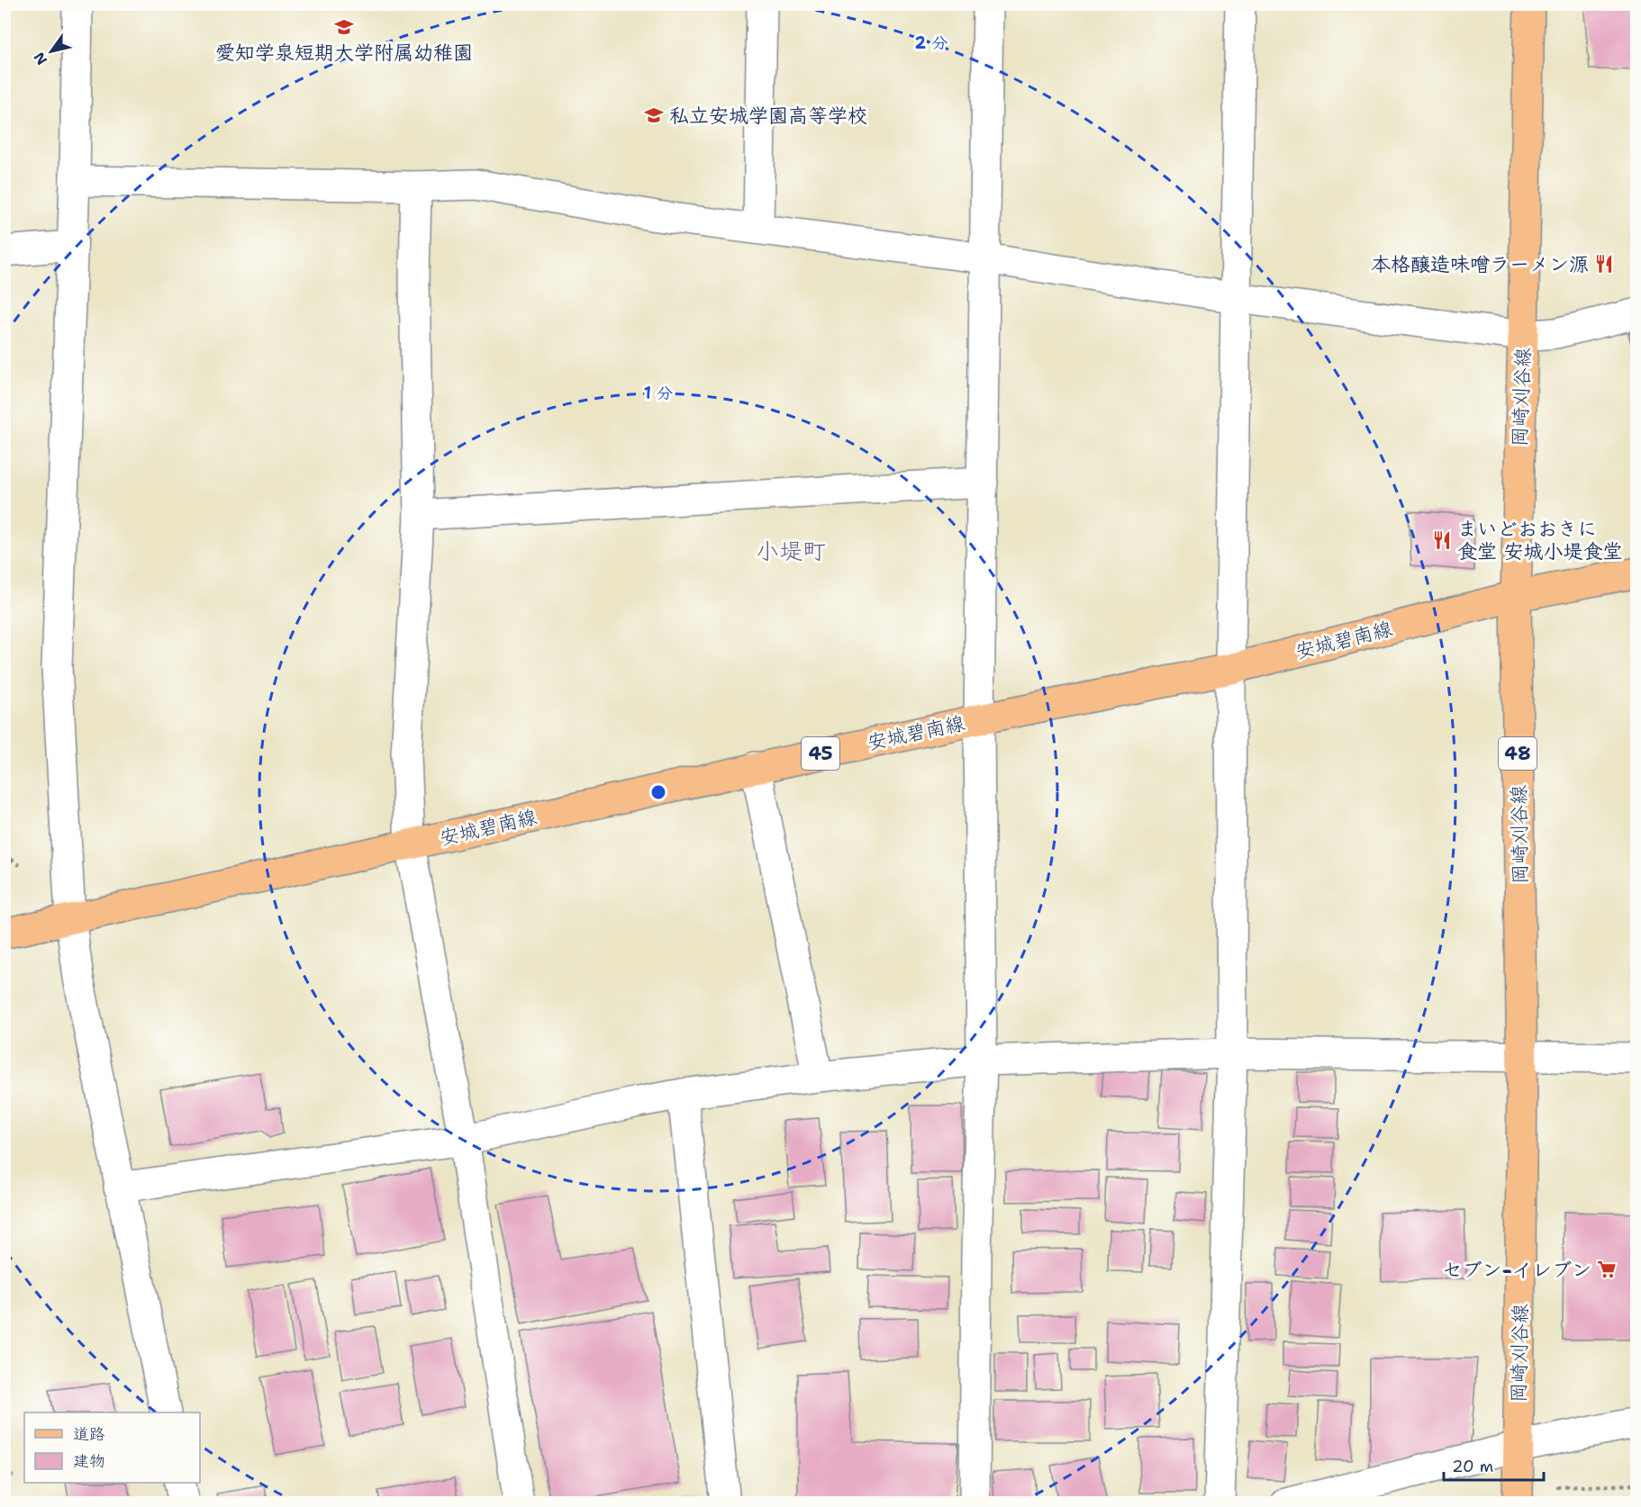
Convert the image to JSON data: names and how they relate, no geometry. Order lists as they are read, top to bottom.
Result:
{
  "streets": {
    "main road": [
      "岡崎刈谷線",
      "安城碧南線",
      "45",
      "48"
    ]
  },
  "crossings": [
    ["岡崎刈谷線", "安城碧南線"]
  ],
  "districts": ["小堤町"],
  "places": {
    "school or university": ["愛知学泉短期大学附属幼稚園", "私立安城学園高等学校"],
    "restaurant": ["本格醸造味噌ラーメン源", "まいどおおきに 食堂 安城小堤食堂"],
    "supermarket": ["セブン-イレブン"]
  },
  "legend": ["道路", "建物"],
  "scale_bar": "20 m",
  "north": "bottom left",
  "rings": ["2 分", "1 分"]
}
